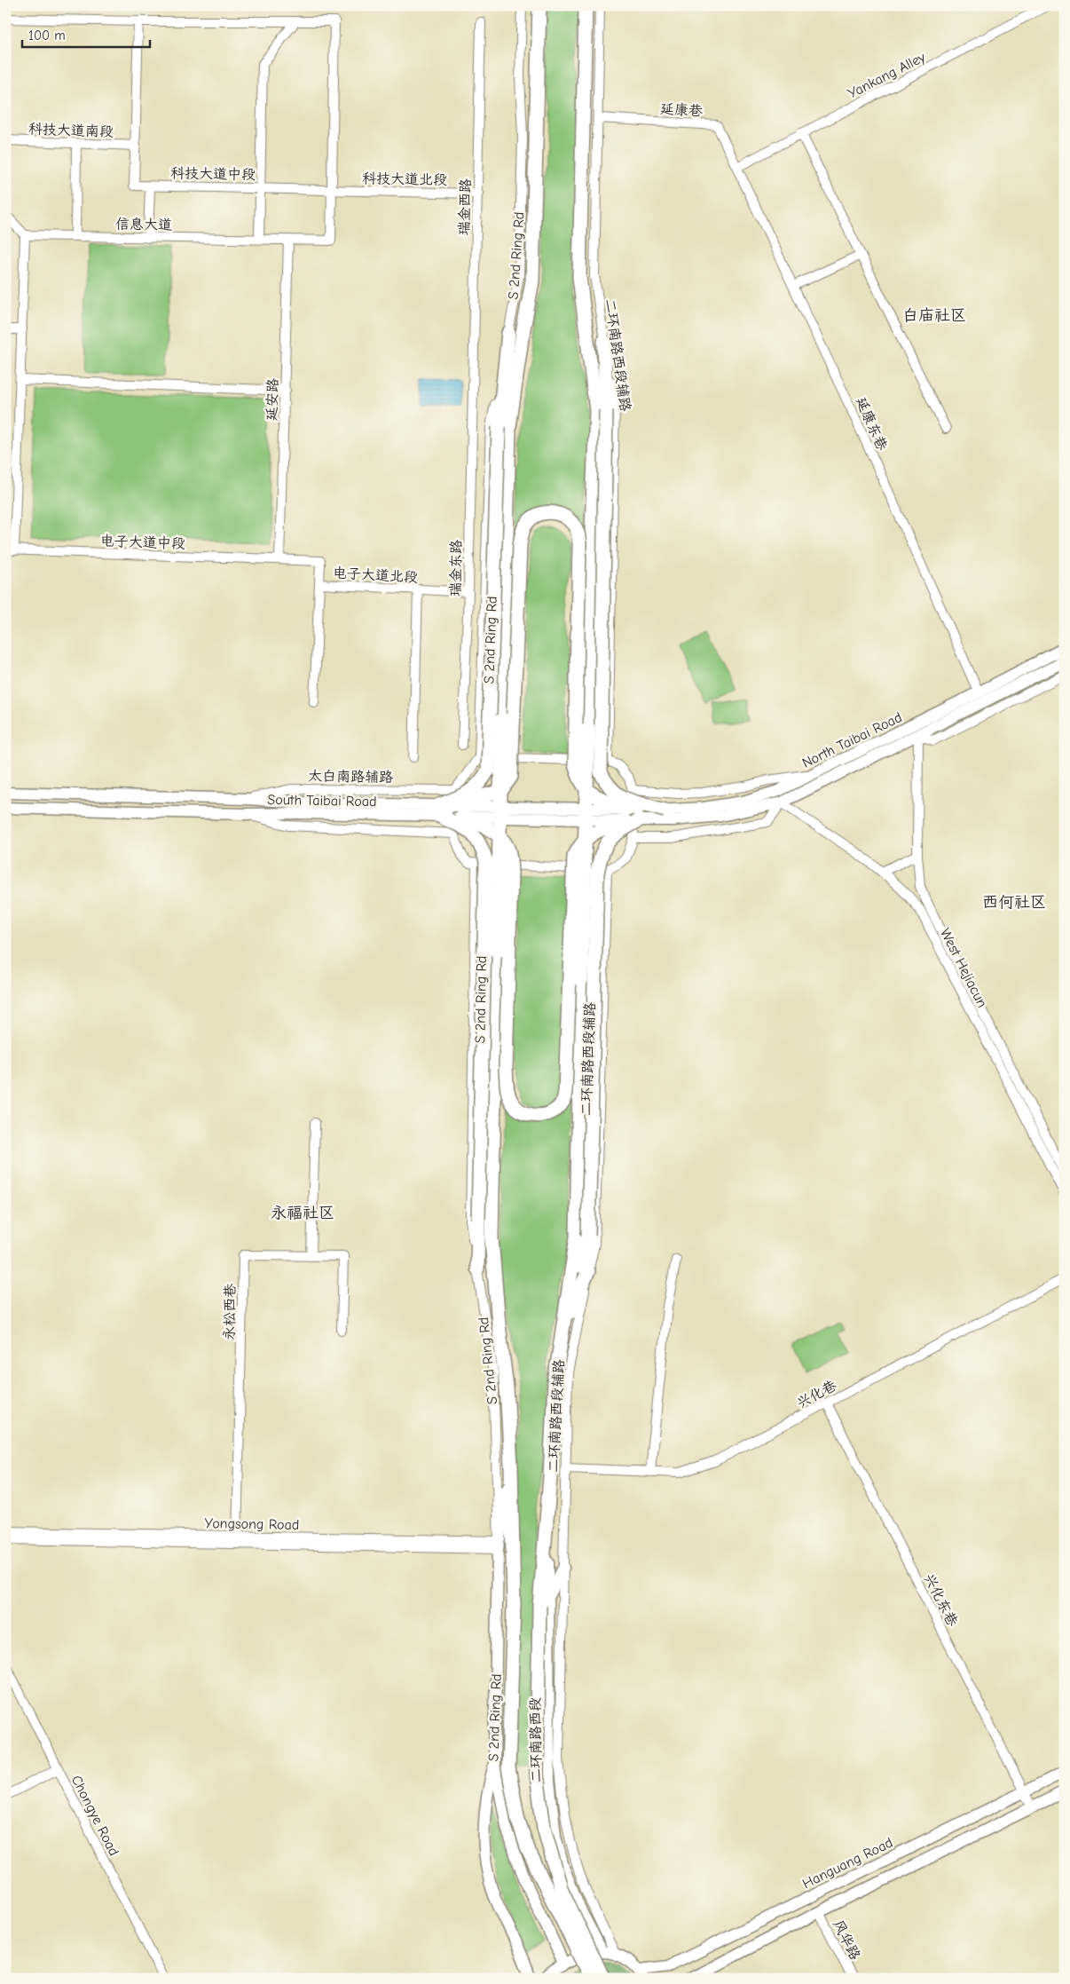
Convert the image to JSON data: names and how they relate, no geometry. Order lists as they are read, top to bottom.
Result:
{
  "streets": {
    "highway": ["S 2nd Ring Rd"],
    "main road": [
      "North Taibai Road",
      "South Taibai Road",
      "二环南路西段",
      "Hanguang Road"
    ],
    "street": [
      "Yankang Alley",
      "延康巷",
      "科技大道南段",
      "科技大道中段",
      "科技大道北段",
      "瑞金西路",
      "信息大道",
      "二环南路西段辅路",
      "延安路",
      "延康东巷",
      "电子大道中段",
      "瑞金东路",
      "电子大道北段",
      "太白南路辅路",
      "West Hejiacun",
      "永松西巷",
      "兴化巷",
      "Yongsong Road",
      "兴化东巷",
      "Chongye Road",
      "风华路"
    ]
  },
  "crossings": [
    ["Yankang Alley", "延康巷"],
    ["Yankang Alley", "延康东巷"],
    ["延康巷", "二环南路西段辅路"],
    ["延康巷", "延康东巷"],
    ["科技大道南段", "科技大道中段"],
    ["科技大道中段", "科技大道北段"],
    ["科技大道中段", "信息大道"],
    ["科技大道北段", "瑞金西路"],
    ["科技大道北段", "信息大道"],
    ["瑞金西路", "瑞金东路"],
    ["信息大道", "延安路"],
    ["二环南路西段辅路", "兴化巷"],
    ["延安路", "电子大道中段"],
    ["延安路", "电子大道北段"],
    ["延康东巷", "North Taibai Road"],
    ["电子大道中段", "电子大道北段"],
    ["瑞金东路", "电子大道北段"],
    ["North Taibai Road", "South Taibai Road"],
    ["North Taibai Road", "West Hejiacun"],
    ["太白南路辅路", "South Taibai Road"],
    ["永松西巷", "Yongsong Road"],
    ["兴化巷", "兴化东巷"],
    ["兴化东巷", "Hanguang Road"]
  ],
  "districts": ["白庙社区", "西何社区", "永福社区"],
  "scale_bar": "100 m"
}
